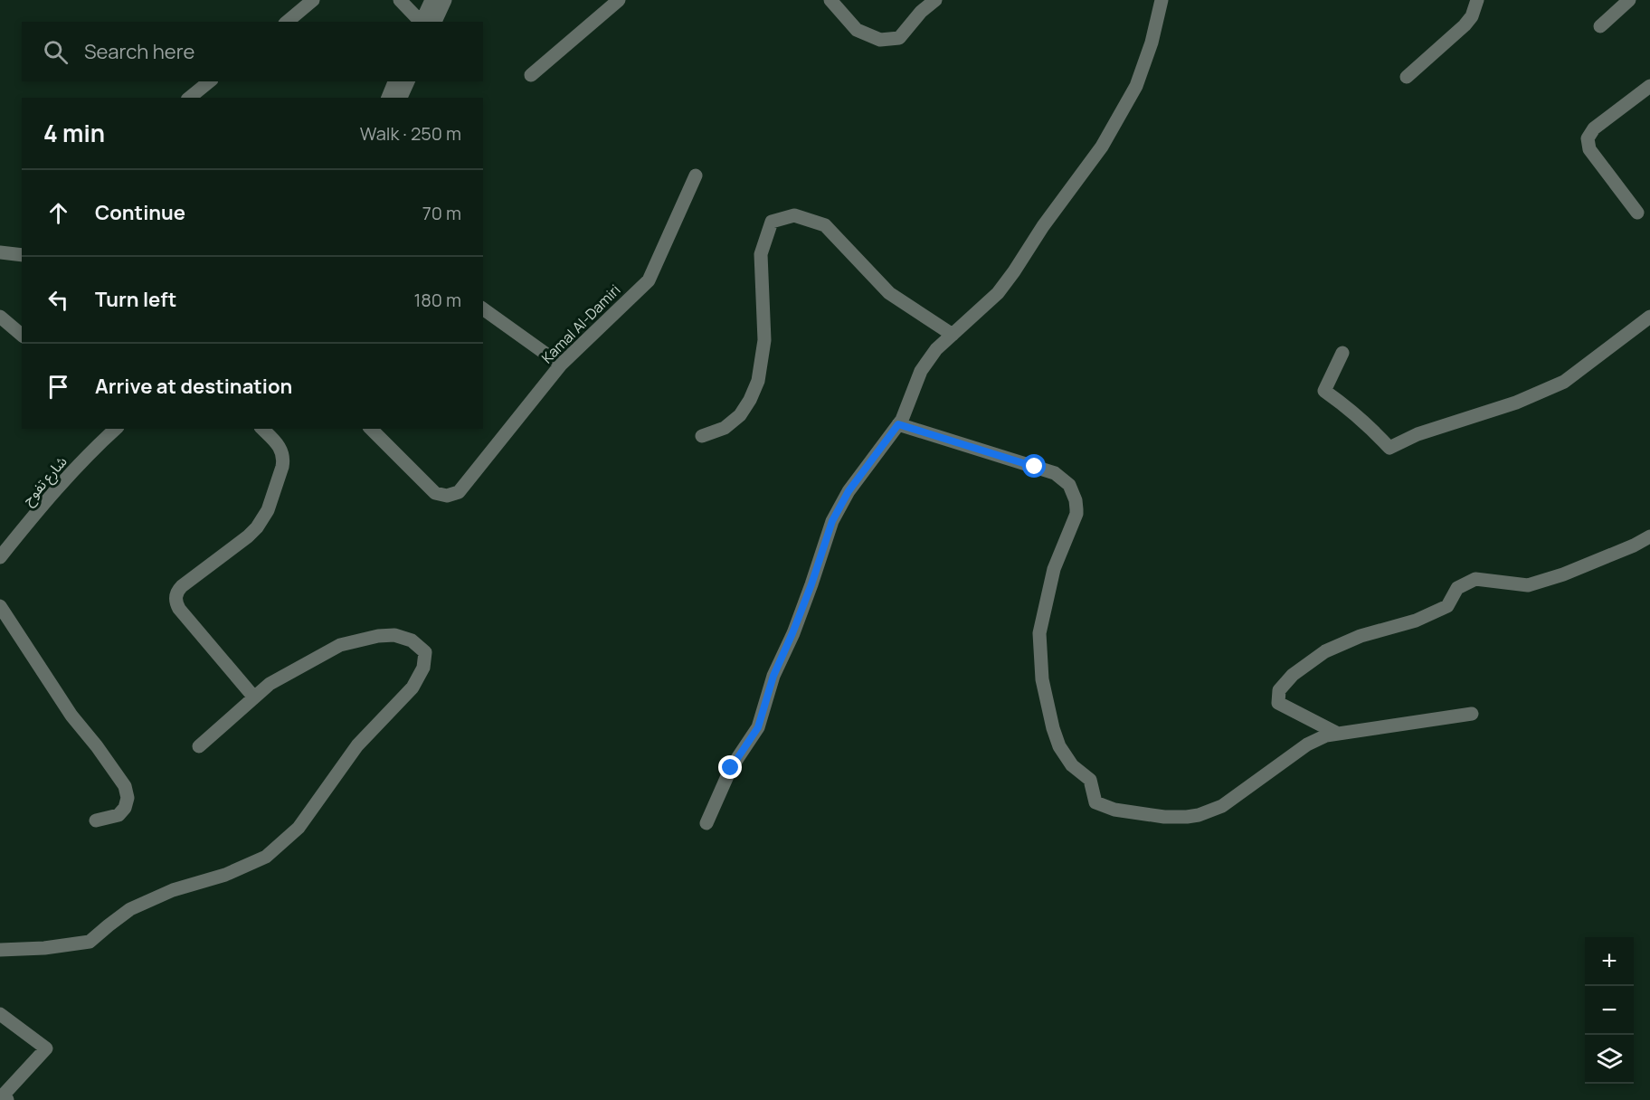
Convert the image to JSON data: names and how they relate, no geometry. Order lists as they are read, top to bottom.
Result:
{
  "streets": {
    "street": ["Kamal Al-Damiri", "شارع تفوح"]
  },
  "page": {
    "search": "Search here",
    "heading": ["4 min", "Walk · 250 m"],
    "list": [
      ["Continue", "70 m"],
      ["Turn left", "180 m"],
      "Arrive at destination"
    ],
    "map_buttons": ["+", "−"]
  }
}
